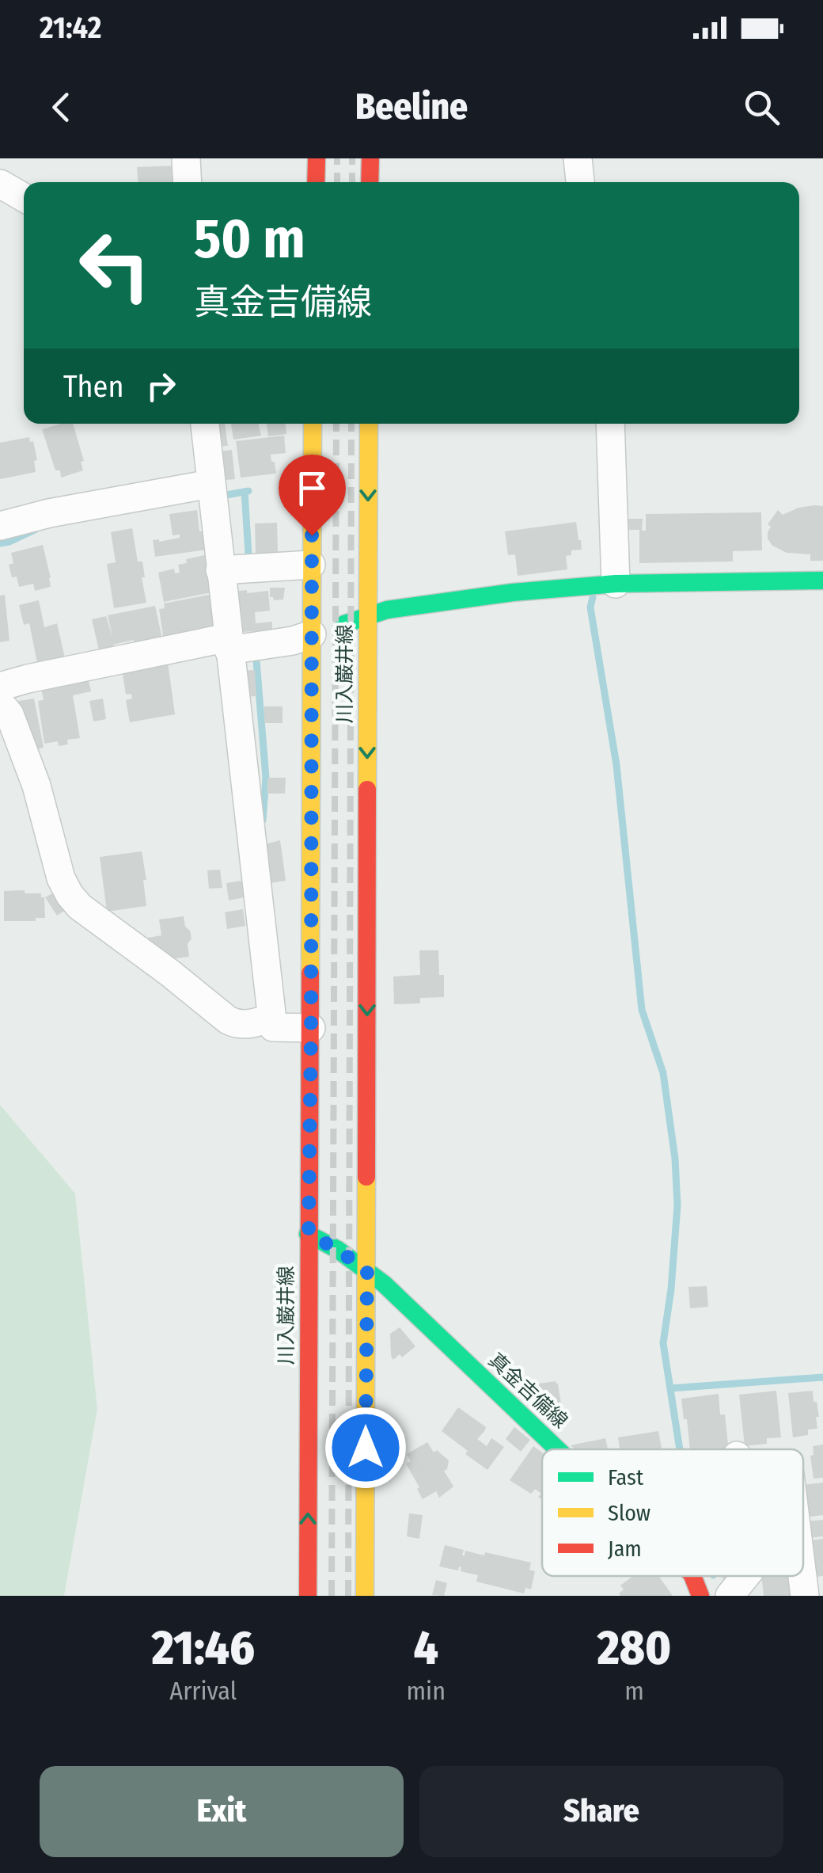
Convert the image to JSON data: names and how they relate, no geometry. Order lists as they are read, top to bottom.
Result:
{
  "streets": {
    "main road": ["川入巌井線", "真金吉備線"]
  },
  "crossings": [
    ["川入巌井線", "真金吉備線"]
  ],
  "legend": ["Fast", "Slow", "Jam"],
  "page": {
    "status": "21:42",
    "header": "Beeline",
    "turn": ["50 m", "真金吉備線"],
    "then": "Then",
    "eta": [
      "21:46",
      "Arrival",
      "4",
      "min",
      "280",
      "m"
    ],
    "buttons": ["Exit", "Share"]
  }
}
